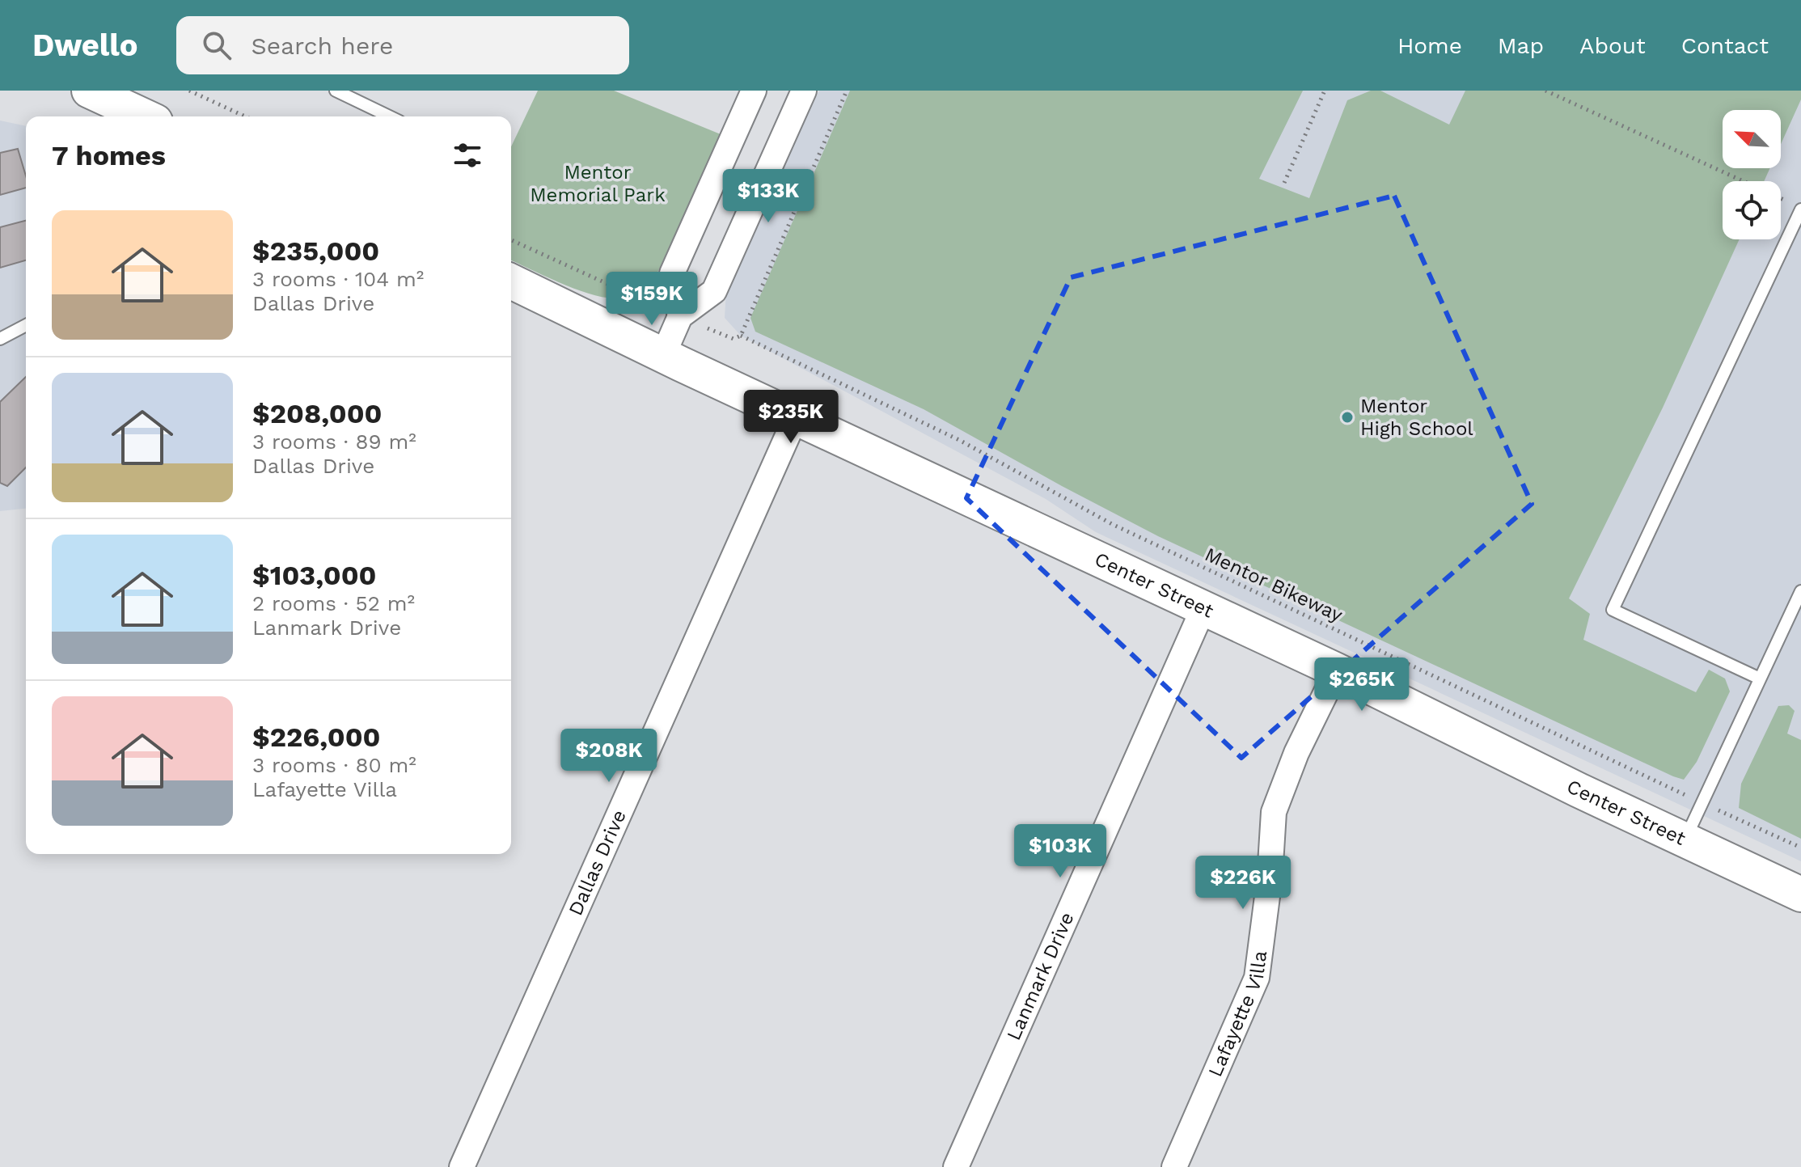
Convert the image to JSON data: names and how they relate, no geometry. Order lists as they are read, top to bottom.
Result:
{
  "streets": {
    "main road": ["Center Street"],
    "street": ["Dallas Drive", "Lanmark Drive", "Lafayette Villa"],
    "path": ["Mentor Bikeway"]
  },
  "crossings": [
    ["Center Street", "Dallas Drive"],
    ["Center Street", "Lanmark Drive"],
    ["Center Street", "Lafayette Villa"]
  ],
  "parks": ["Mentor Memorial Park"],
  "places": ["Mentor High School"],
  "north": "top left",
  "page": {
    "header": "Dwello",
    "search": "Search here",
    "nav": [
      "Home",
      "Map",
      "About",
      "Contact"
    ],
    "heading": "7 homes",
    "price": [
      "$133K",
      "$159K",
      "$235K",
      "$265K",
      "$208K",
      "$103K",
      "$226K"
    ],
    "list": [
      {
        "name": "$235,000",
        "note": "3 rooms · 104 m² · Dallas Drive"
      },
      {
        "name": "$208,000",
        "note": "3 rooms · 89 m² · Dallas Drive"
      },
      {
        "name": "$103,000",
        "note": "2 rooms · 52 m² · Lanmark Drive"
      },
      {
        "name": "$226,000",
        "note": "3 rooms · 80 m² · Lafayette Villa"
      }
    ]
  }
}
